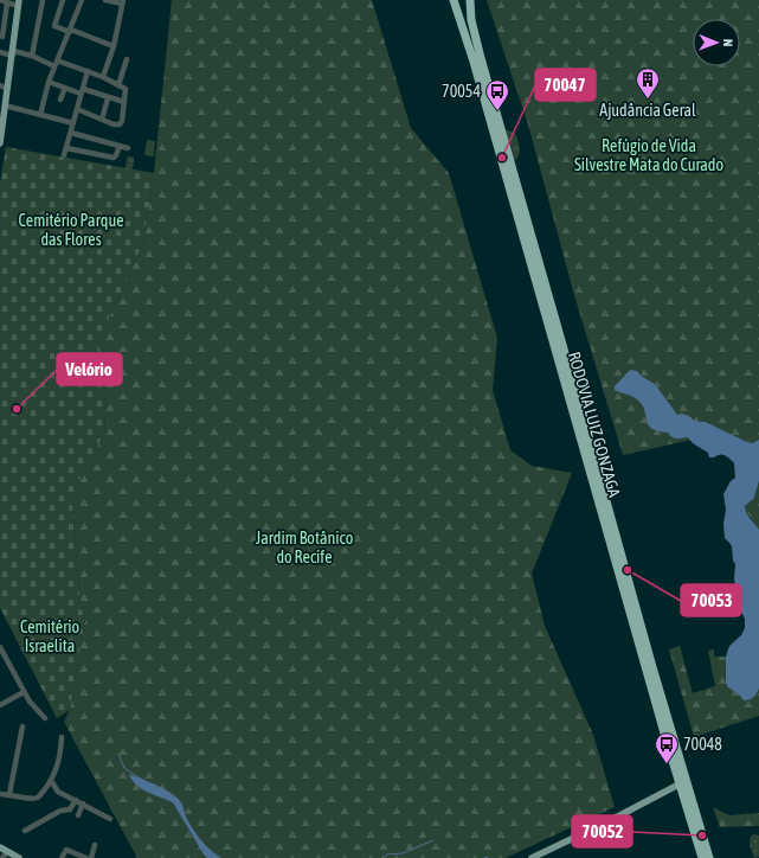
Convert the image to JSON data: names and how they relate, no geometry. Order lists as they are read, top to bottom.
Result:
{
  "streets": {
    "highway": ["RODOVIA LUIZ GONZAGA"]
  },
  "parks": [
    "Refúgio de Vida Silvestre Mata do Curado",
    "Cemitério Parque das Flores",
    "Jardim Botânico do Recife",
    "Cemitério Israelita"
  ],
  "places": {
    "building": ["Ajudância Geral"],
    "bus stop": ["70054", "70048"],
    "other": [
      "70047",
      "Velório",
      "70053",
      "70052"
    ]
  },
  "north": "right"
}
